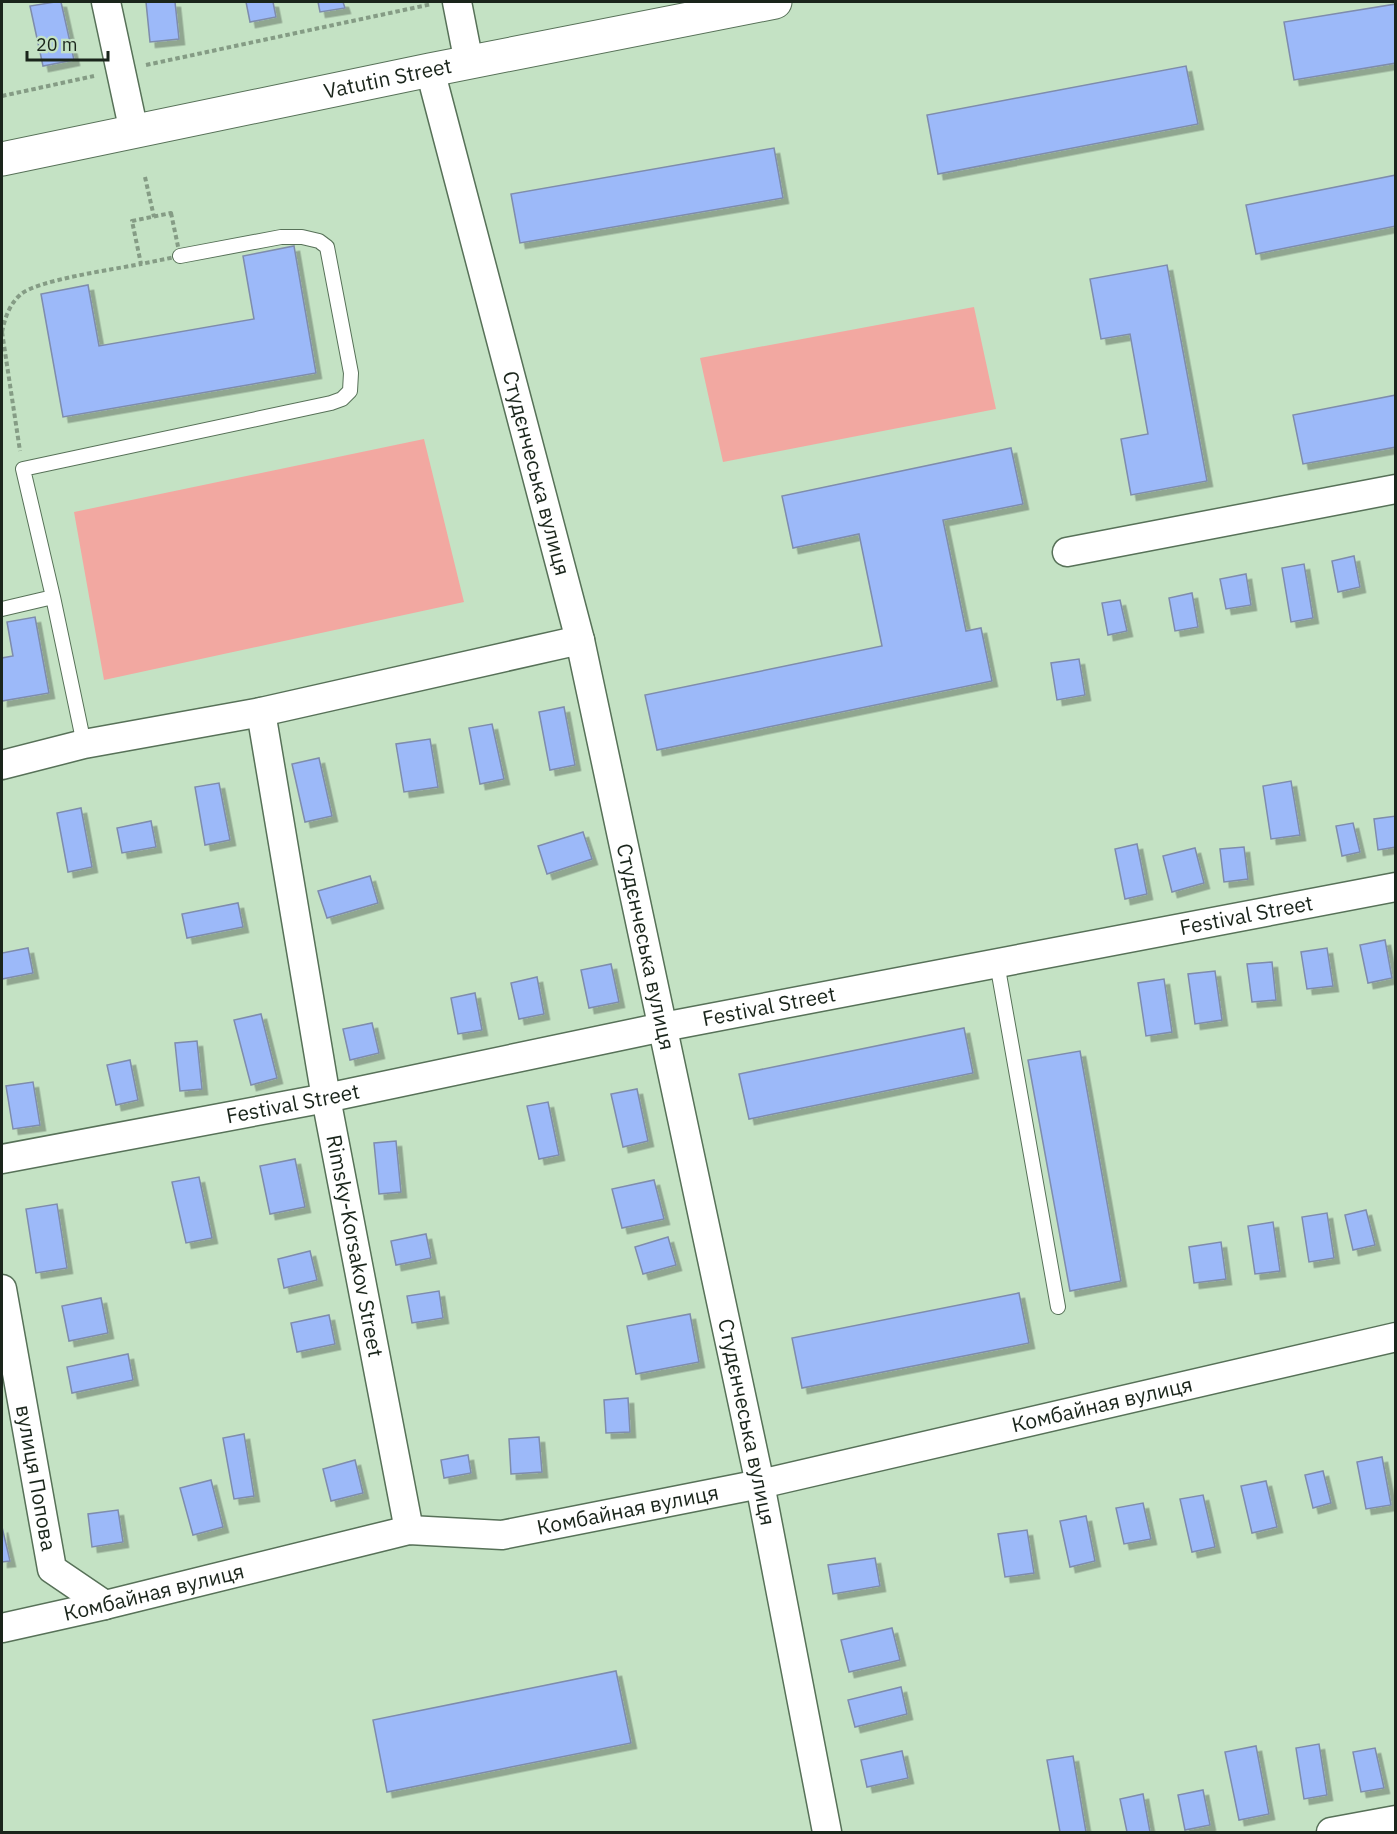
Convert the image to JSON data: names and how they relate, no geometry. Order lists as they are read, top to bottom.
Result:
{
  "streets": {
    "street": [
      "Vatutin Street",
      "Студєнчеська вулиця",
      "Festival Street",
      "Rimsky-Korsakov Street",
      "Комбайная вулиця",
      "вулиця Попова"
    ]
  },
  "crossings": [
    ["Vatutin Street", "Студєнчеська вулиця"],
    ["Студєнчеська вулиця", "Festival Street"],
    ["Студєнчеська вулиця", "Комбайная вулиця"],
    ["Festival Street", "Rimsky-Korsakov Street"],
    ["Rimsky-Korsakov Street", "Комбайная вулиця"],
    ["Комбайная вулиця", "вулиця Попова"]
  ],
  "scale_bar": "20 m"
}
